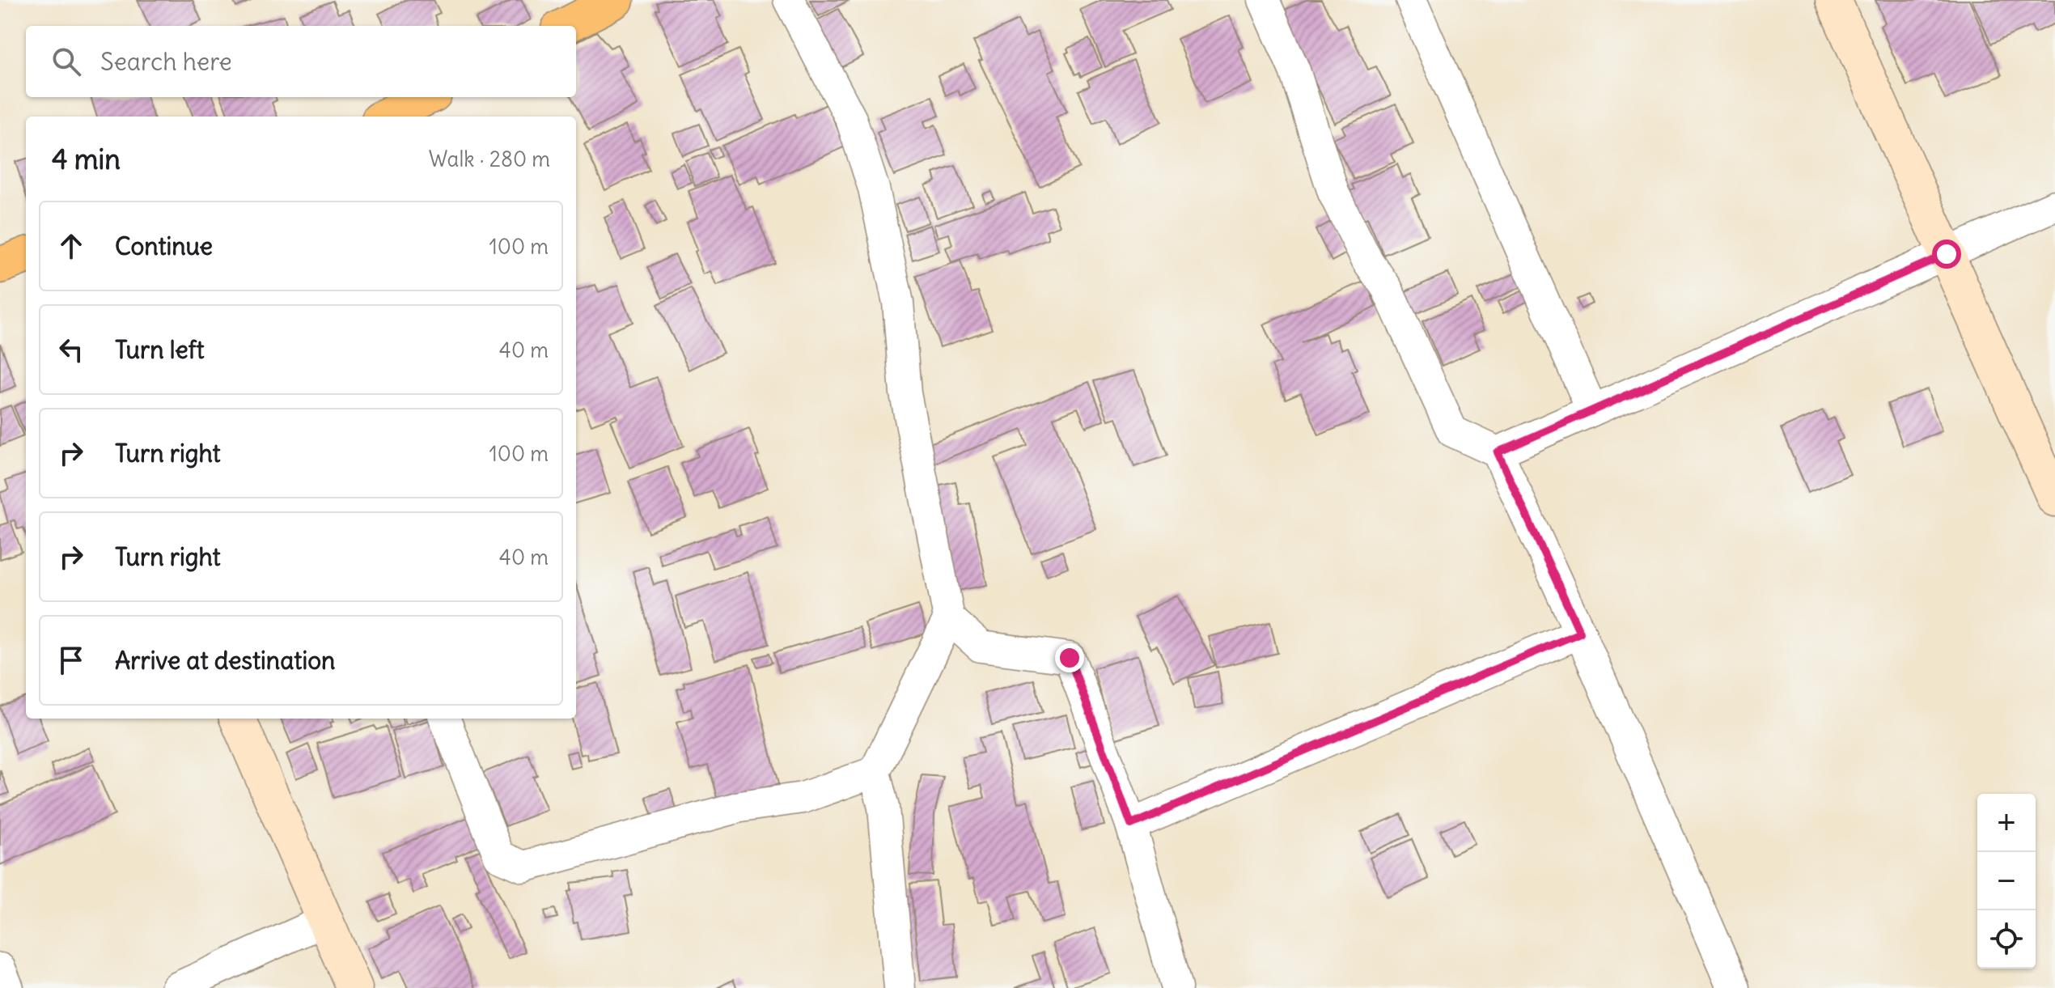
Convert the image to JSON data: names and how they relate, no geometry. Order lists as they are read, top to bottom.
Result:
{
  "page": {
    "search": "Search here",
    "heading": ["4 min", "Walk · 280 m"],
    "list": [
      ["Continue", "100 m"],
      ["Turn left", "40 m"],
      ["Turn right", "100 m"],
      ["Turn right", "40 m"],
      "Arrive at destination"
    ],
    "map_buttons": ["+", "−"]
  }
}
